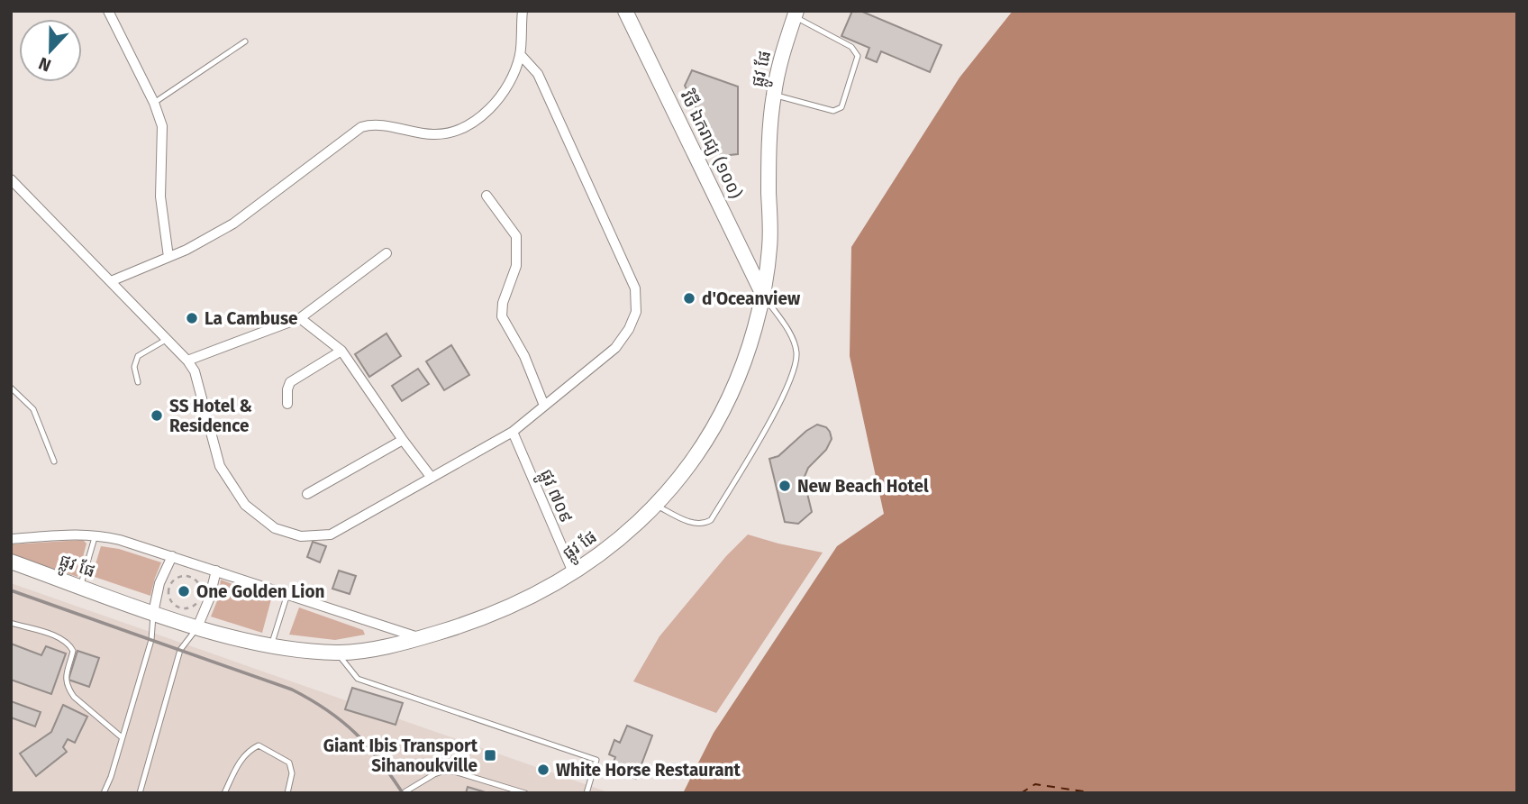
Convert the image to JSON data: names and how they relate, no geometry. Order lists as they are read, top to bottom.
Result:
{
  "streets": {
    "street": ["ផ្លូវ ផែ", "វិថី ឯករាជ្យ (១០០)", "ផ្លូវ ៧០៩"]
  },
  "crossings": [
    ["ផ្លូវ ផែ", "វិថី ឯករាជ្យ (១០០)"],
    ["ផ្លូវ ផែ", "ផ្លូវ ៧០៩"]
  ],
  "places": {
    "other": [
      "d'Oceanview",
      "La Cambuse",
      "SS Hotel & Residence",
      "New Beach Hotel",
      "One Golden Lion",
      "White Horse Restaurant"
    ],
    "transit": ["Giant Ibis Transport Sihanoukville"]
  },
  "north": "bottom"
}
